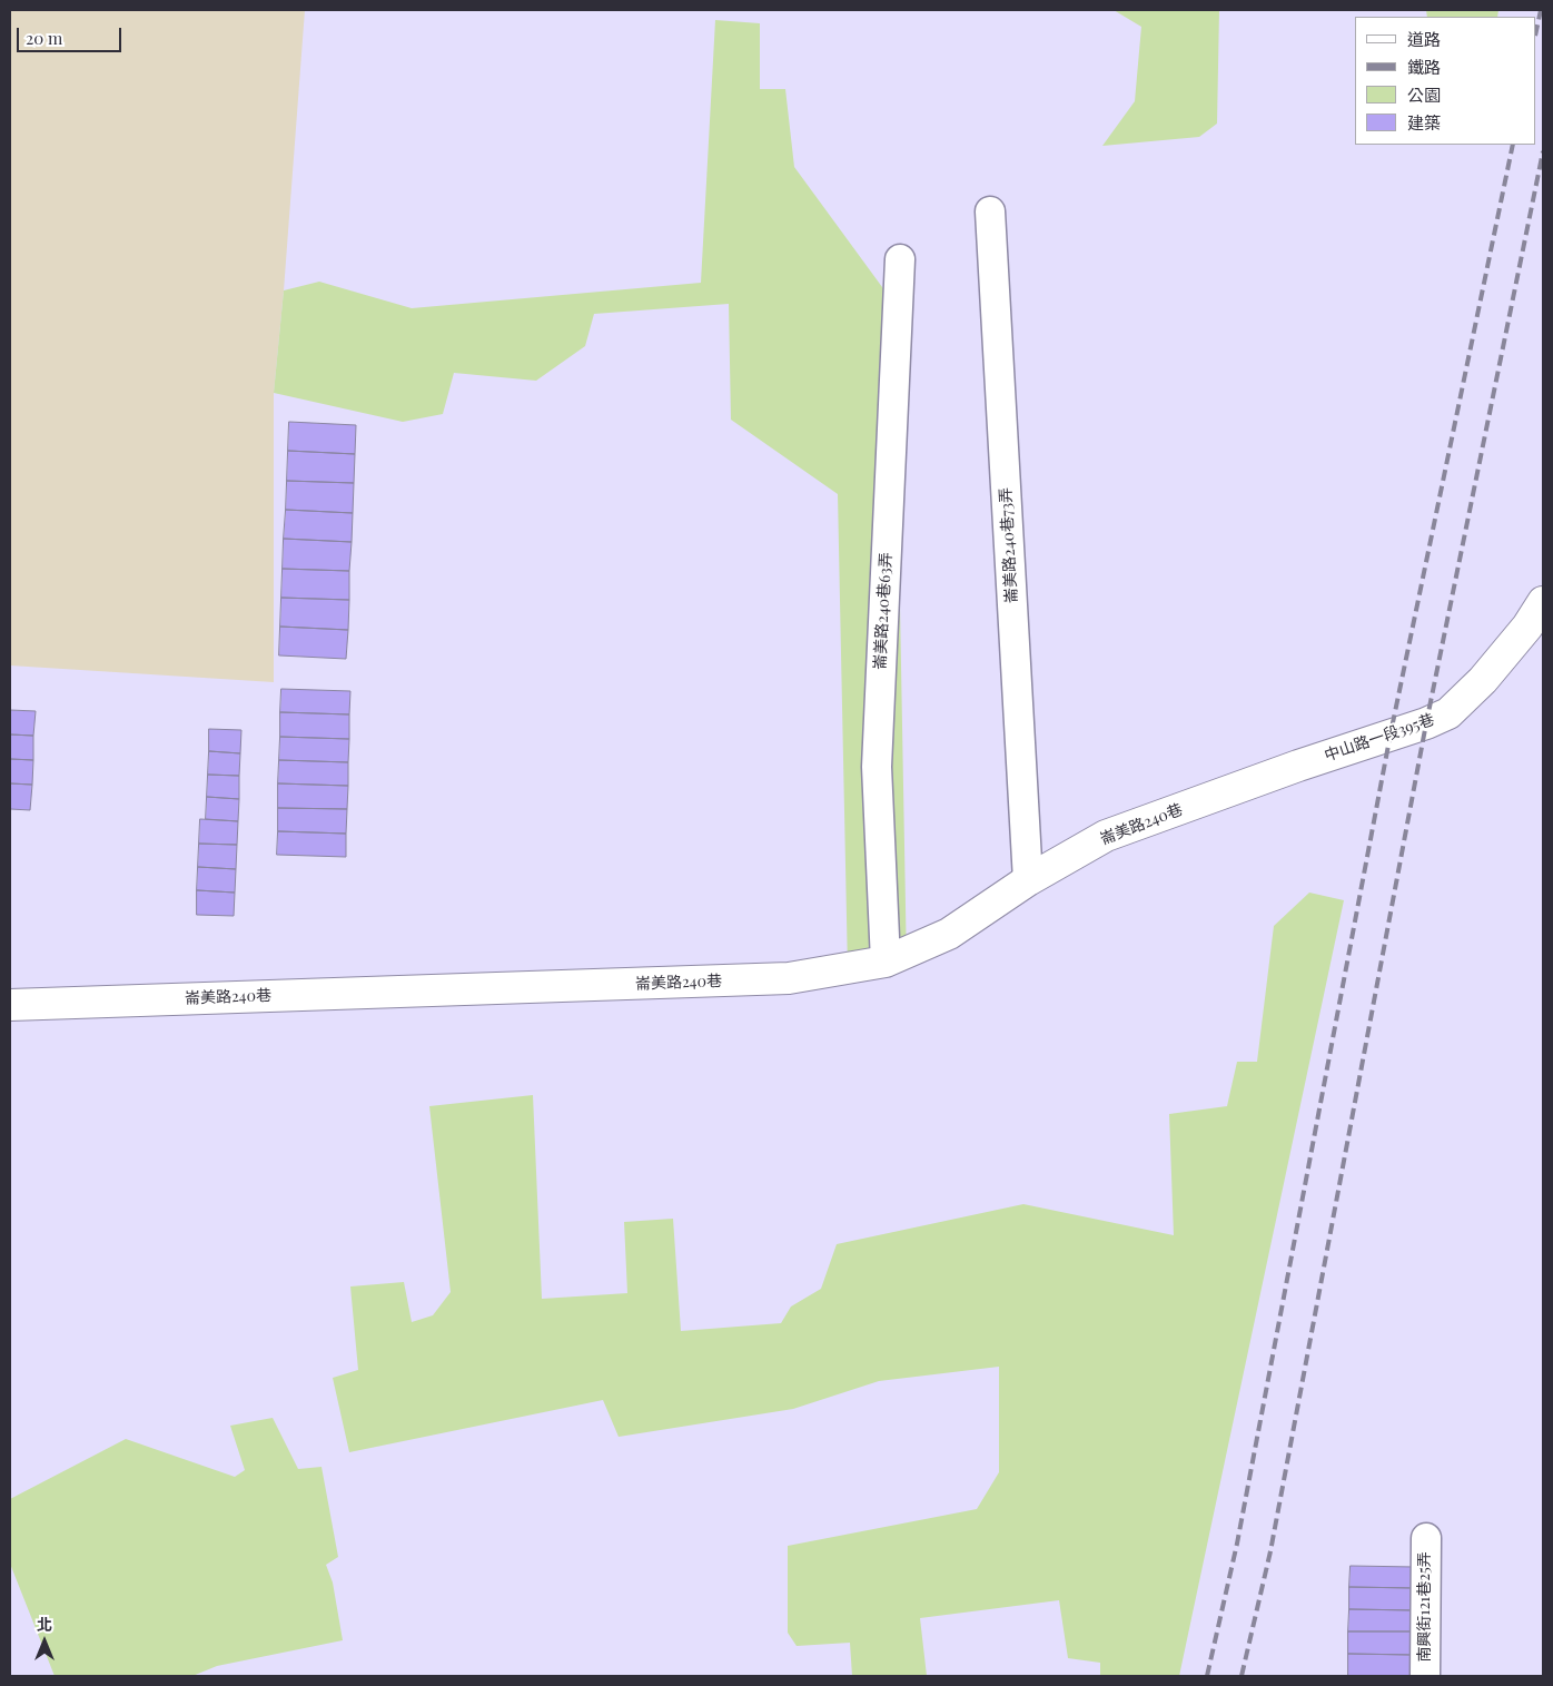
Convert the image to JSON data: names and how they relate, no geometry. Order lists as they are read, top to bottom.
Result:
{
  "streets": {
    "street": [
      "崙美路240巷73弄",
      "崙美路240巷63弄",
      "中山路一段395巷",
      "崙美路240巷",
      "南興街121巷25弄"
    ]
  },
  "crossings": [
    ["崙美路240巷73弄", "崙美路240巷"],
    ["崙美路240巷63弄", "崙美路240巷"],
    ["中山路一段395巷", "崙美路240巷"]
  ],
  "legend": [
    "道路",
    "鐵路",
    "公園",
    "建築"
  ],
  "scale_bar": "20 m",
  "north": "top"
}
